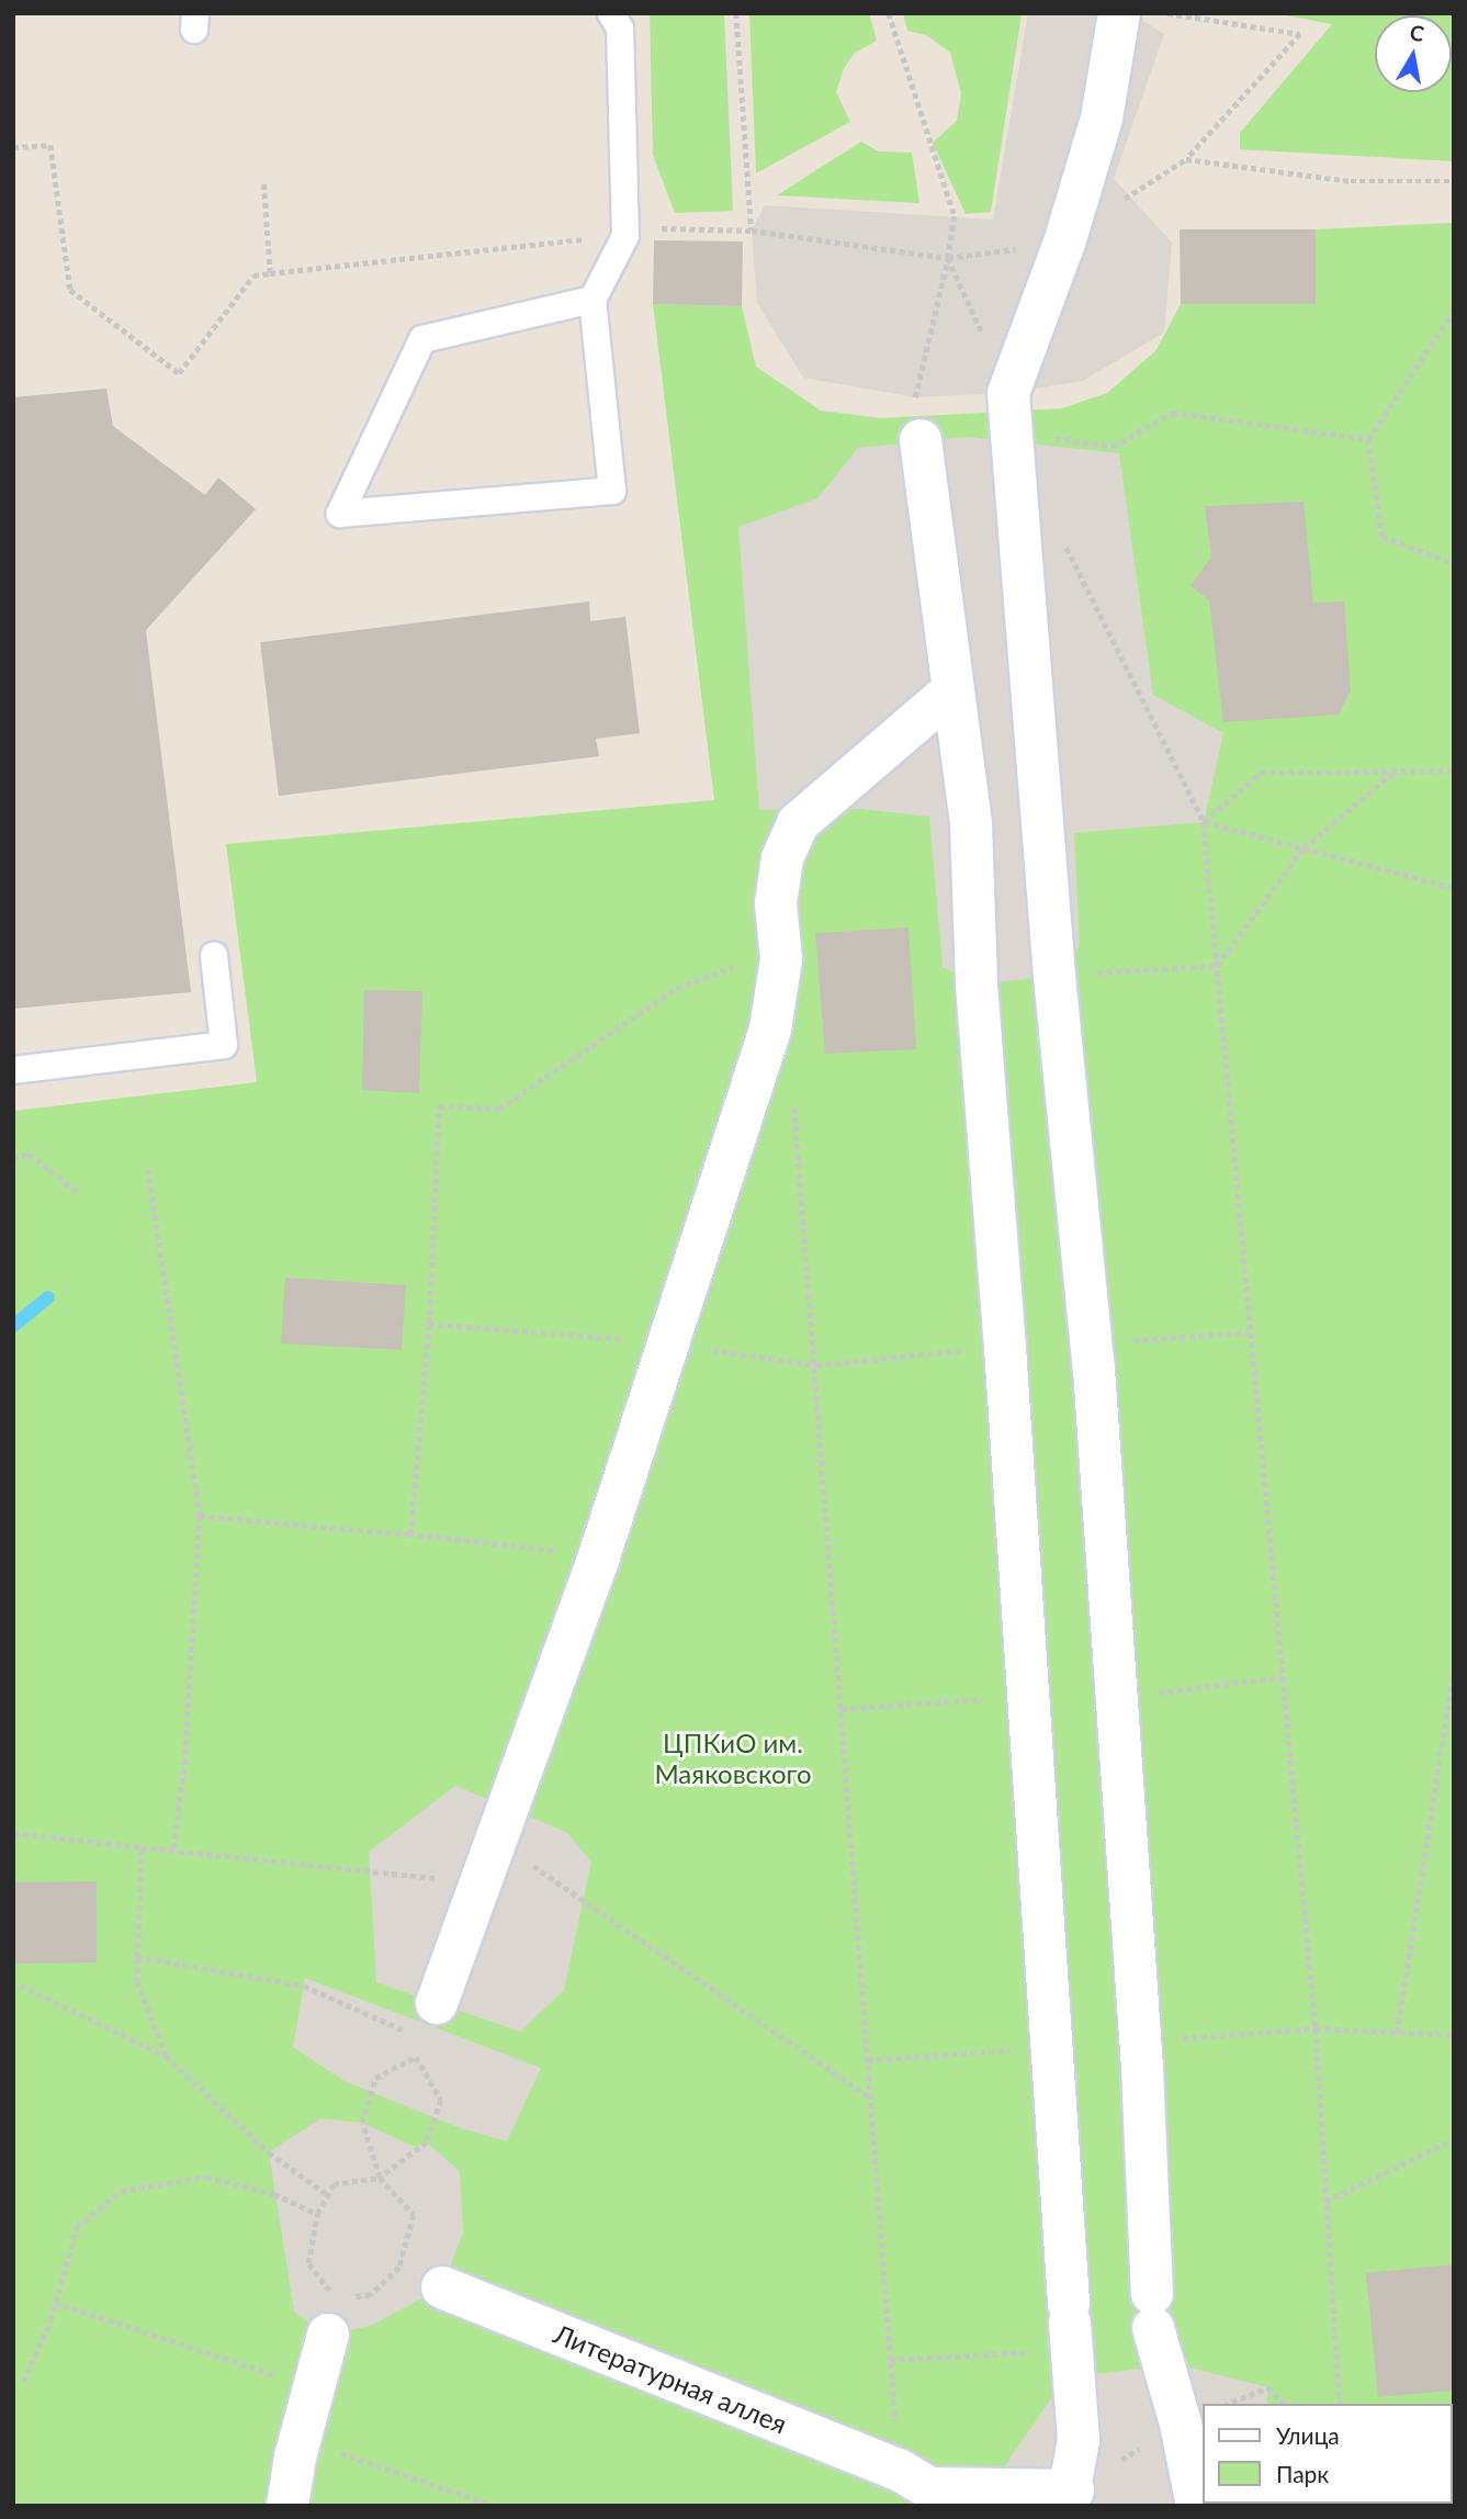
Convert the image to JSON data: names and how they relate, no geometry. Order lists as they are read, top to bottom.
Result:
{
  "streets": {
    "street": ["Литературная аллея"]
  },
  "parks": ["ЦПКиО им. Маяковского"],
  "legend": ["Улица", "Парк"],
  "north": "top"
}
